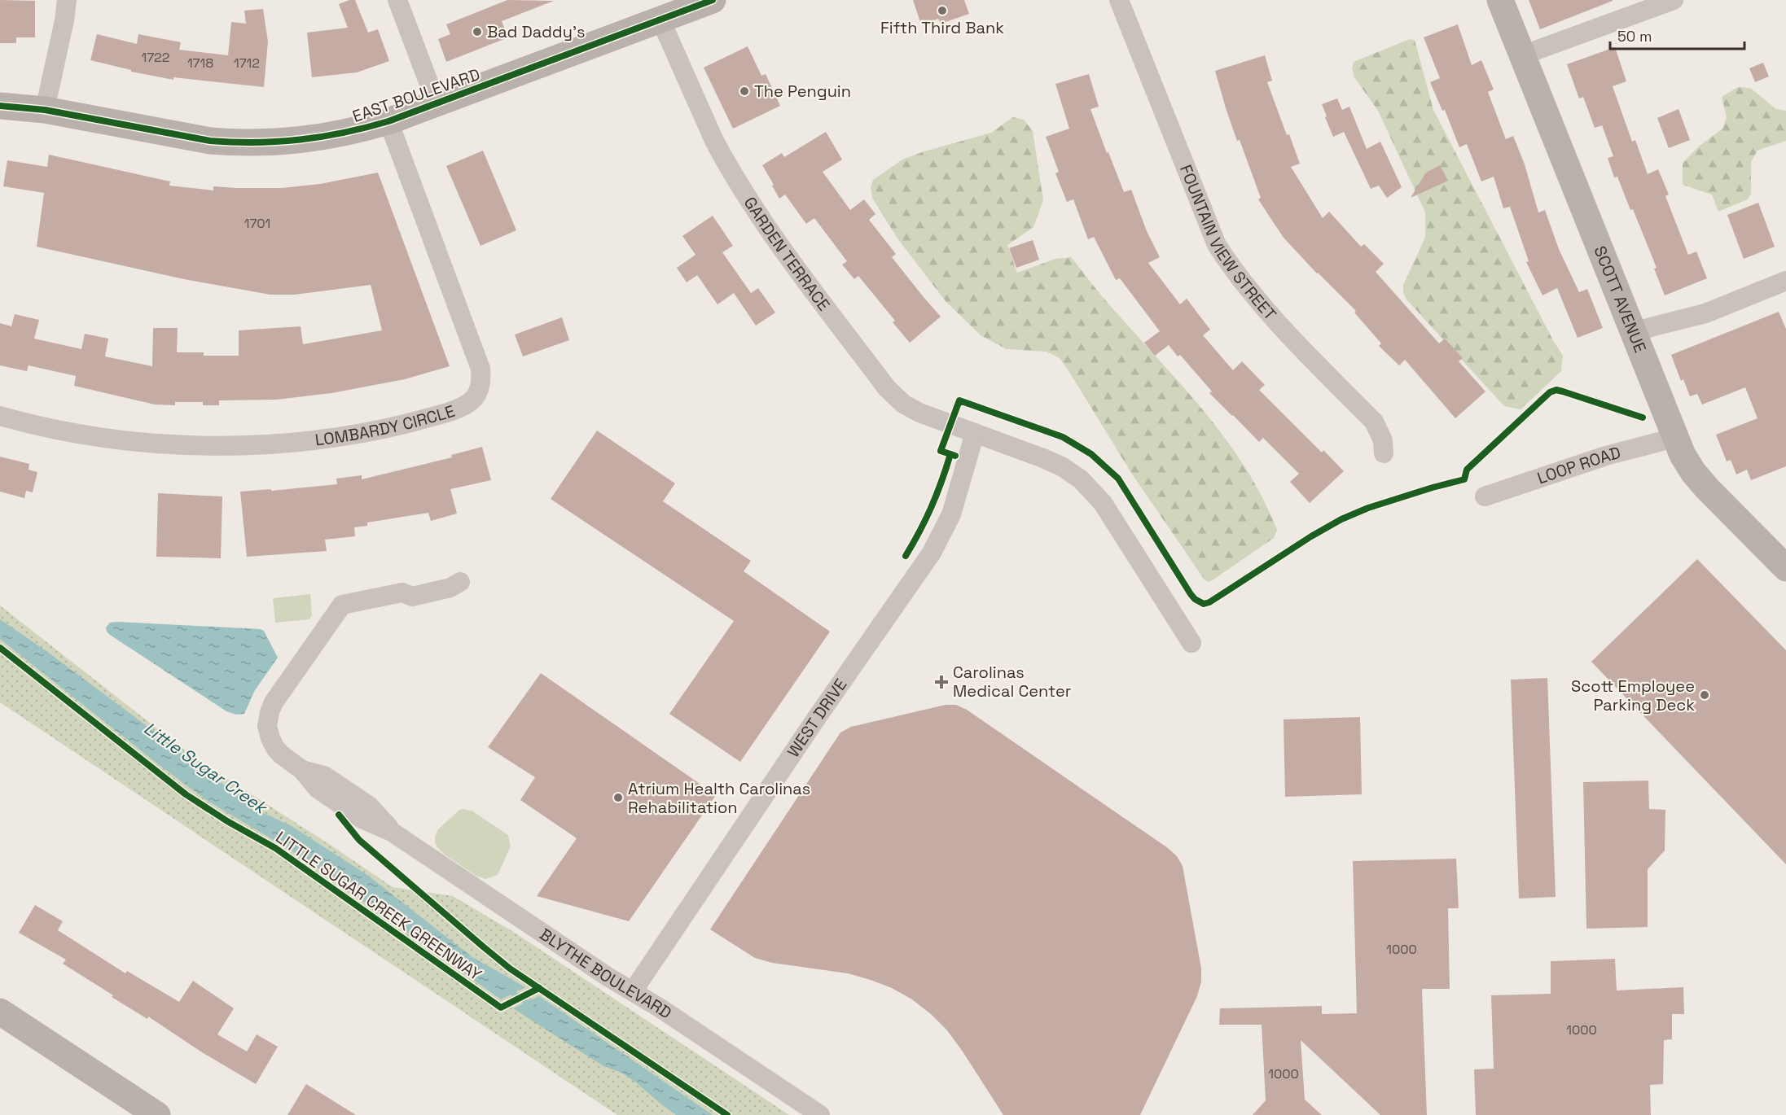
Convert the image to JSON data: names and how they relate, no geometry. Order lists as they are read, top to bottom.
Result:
{
  "streets": {
    "street": [
      "EAST BOULEVARD",
      "FOUNTAIN VIEW STREET",
      "GARDEN TERRACE",
      "SCOTT AVENUE",
      "LOMBARDY CIRCLE",
      "LOOP ROAD",
      "WEST DRIVE",
      "BLYTHE BOULEVARD"
    ],
    "cycle path": ["LITTLE SUGAR CREEK GREENWAY"]
  },
  "crossings": [
    ["EAST BOULEVARD", "GARDEN TERRACE"],
    ["EAST BOULEVARD", "LOMBARDY CIRCLE"],
    ["GARDEN TERRACE", "WEST DRIVE"],
    ["SCOTT AVENUE", "LOOP ROAD"],
    ["WEST DRIVE", "BLYTHE BOULEVARD"]
  ],
  "water": ["Little Sugar Creek"],
  "places": {
    "other": [
      "Fifth Third Bank",
      "Bad Daddy's",
      "The Penguin",
      "Scott Employee Parking Deck",
      "Atrium Health Carolinas Rehabilitation"
    ],
    "health": ["Carolinas Medical Center"]
  },
  "house_numbers": [
    "1722",
    "1718",
    "1712",
    "1701",
    "1000",
    "1000",
    "1000"
  ],
  "scale_bar": "50 m"
}
